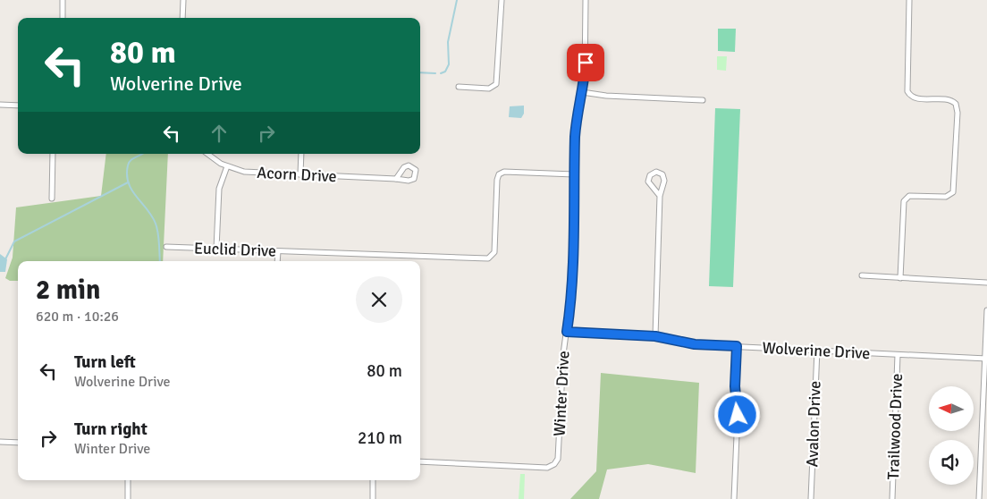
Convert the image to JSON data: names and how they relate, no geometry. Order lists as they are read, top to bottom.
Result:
{
  "streets": {
    "street": [
      "Acorn Drive",
      "Euclid Drive",
      "Wolverine Drive",
      "Winter Drive",
      "Avalon Drive",
      "Trailwood Drive"
    ]
  },
  "crossings": [
    ["Euclid Drive", "Winter Drive"],
    ["Wolverine Drive", "Winter Drive"],
    ["Wolverine Drive", "Avalon Drive"],
    ["Wolverine Drive", "Trailwood Drive"]
  ],
  "north": "left",
  "page": {
    "turn": ["80 m", "Wolverine Drive"],
    "heading": ["2 min", "620 m · 10:26"],
    "list": [
      {
        "name": "Turn left",
        "note": "Wolverine Drive",
        "value": "80 m"
      },
      {
        "name": "Turn right",
        "note": "Winter Drive",
        "value": "210 m"
      }
    ]
  }
}
